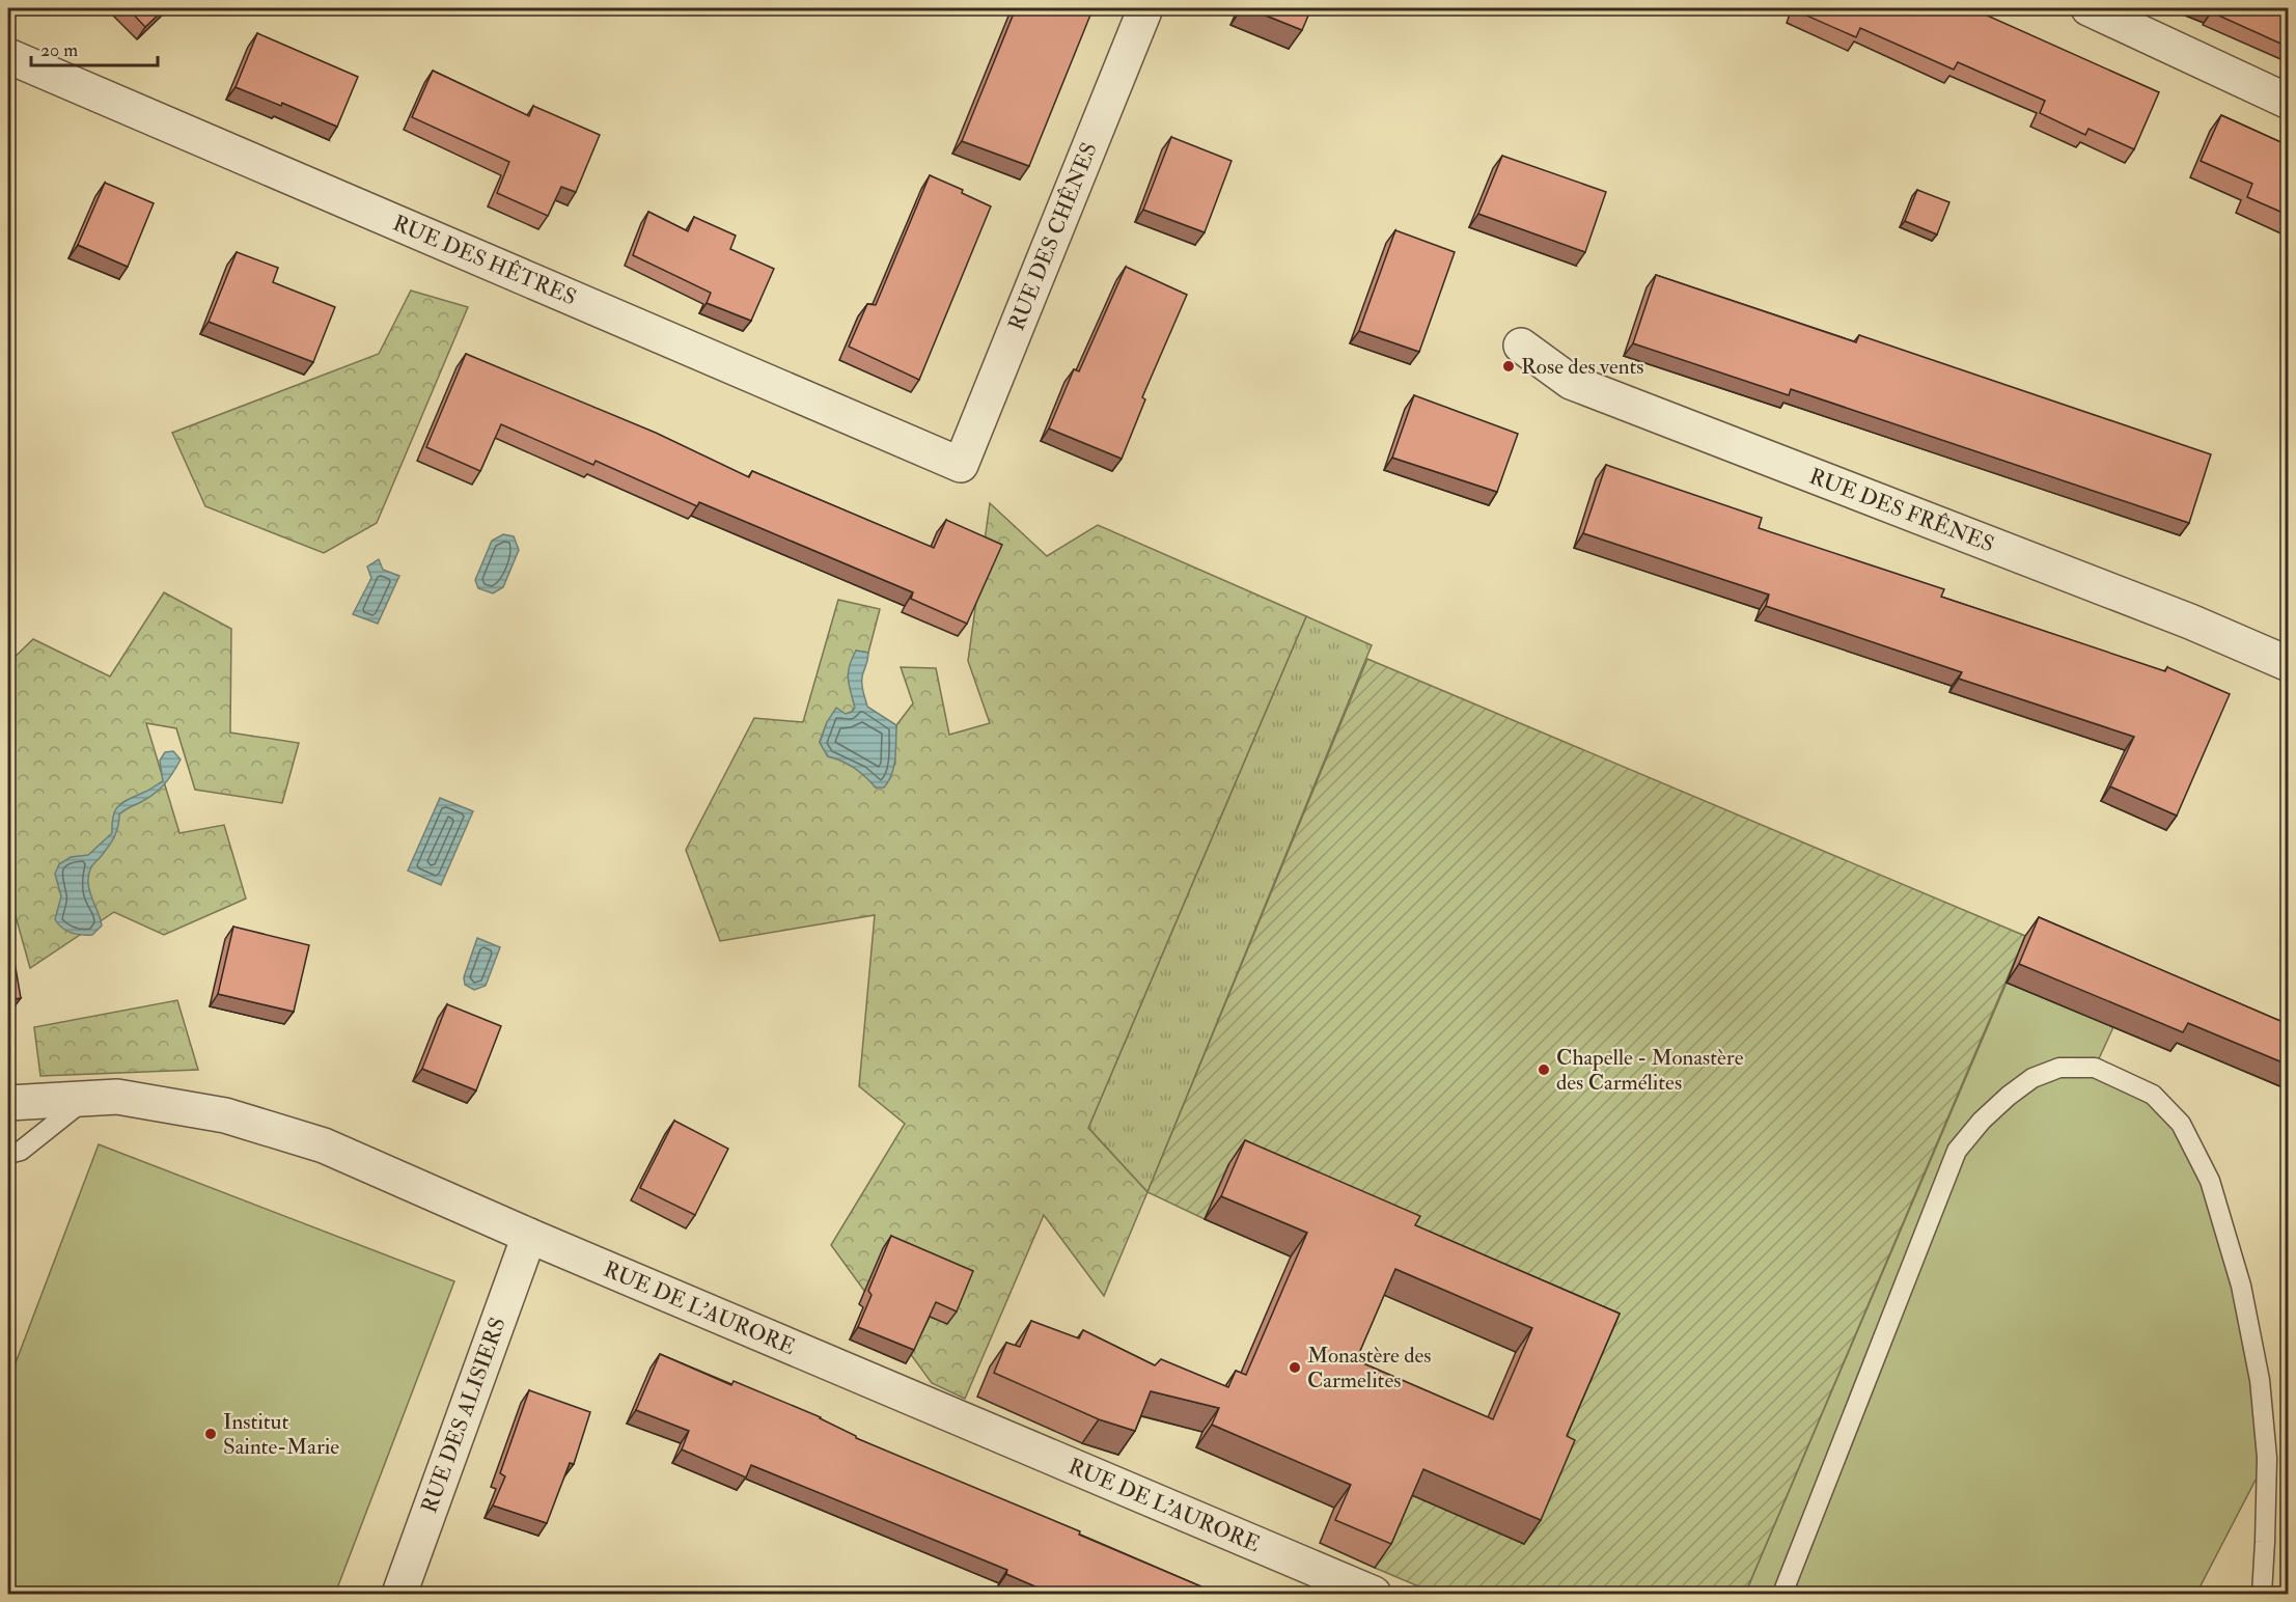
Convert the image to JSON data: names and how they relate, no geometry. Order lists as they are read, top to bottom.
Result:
{
  "streets": {
    "street": [
      "RUE DES CHÊNES",
      "RUE DES HÊTRES",
      "RUE DES FRÊNES",
      "RUE DE L'AURORE",
      "RUE DES ALISIERS"
    ]
  },
  "crossings": [
    ["RUE DES CHÊNES", "RUE DES HÊTRES"],
    ["RUE DE L'AURORE", "RUE DES ALISIERS"]
  ],
  "places": [
    "Rose des vents",
    "Chapelle - Monastère des Carmélites",
    "Monastère des Carmelites",
    "Institut Sainte-Marie"
  ],
  "scale_bar": "20 m"
}
